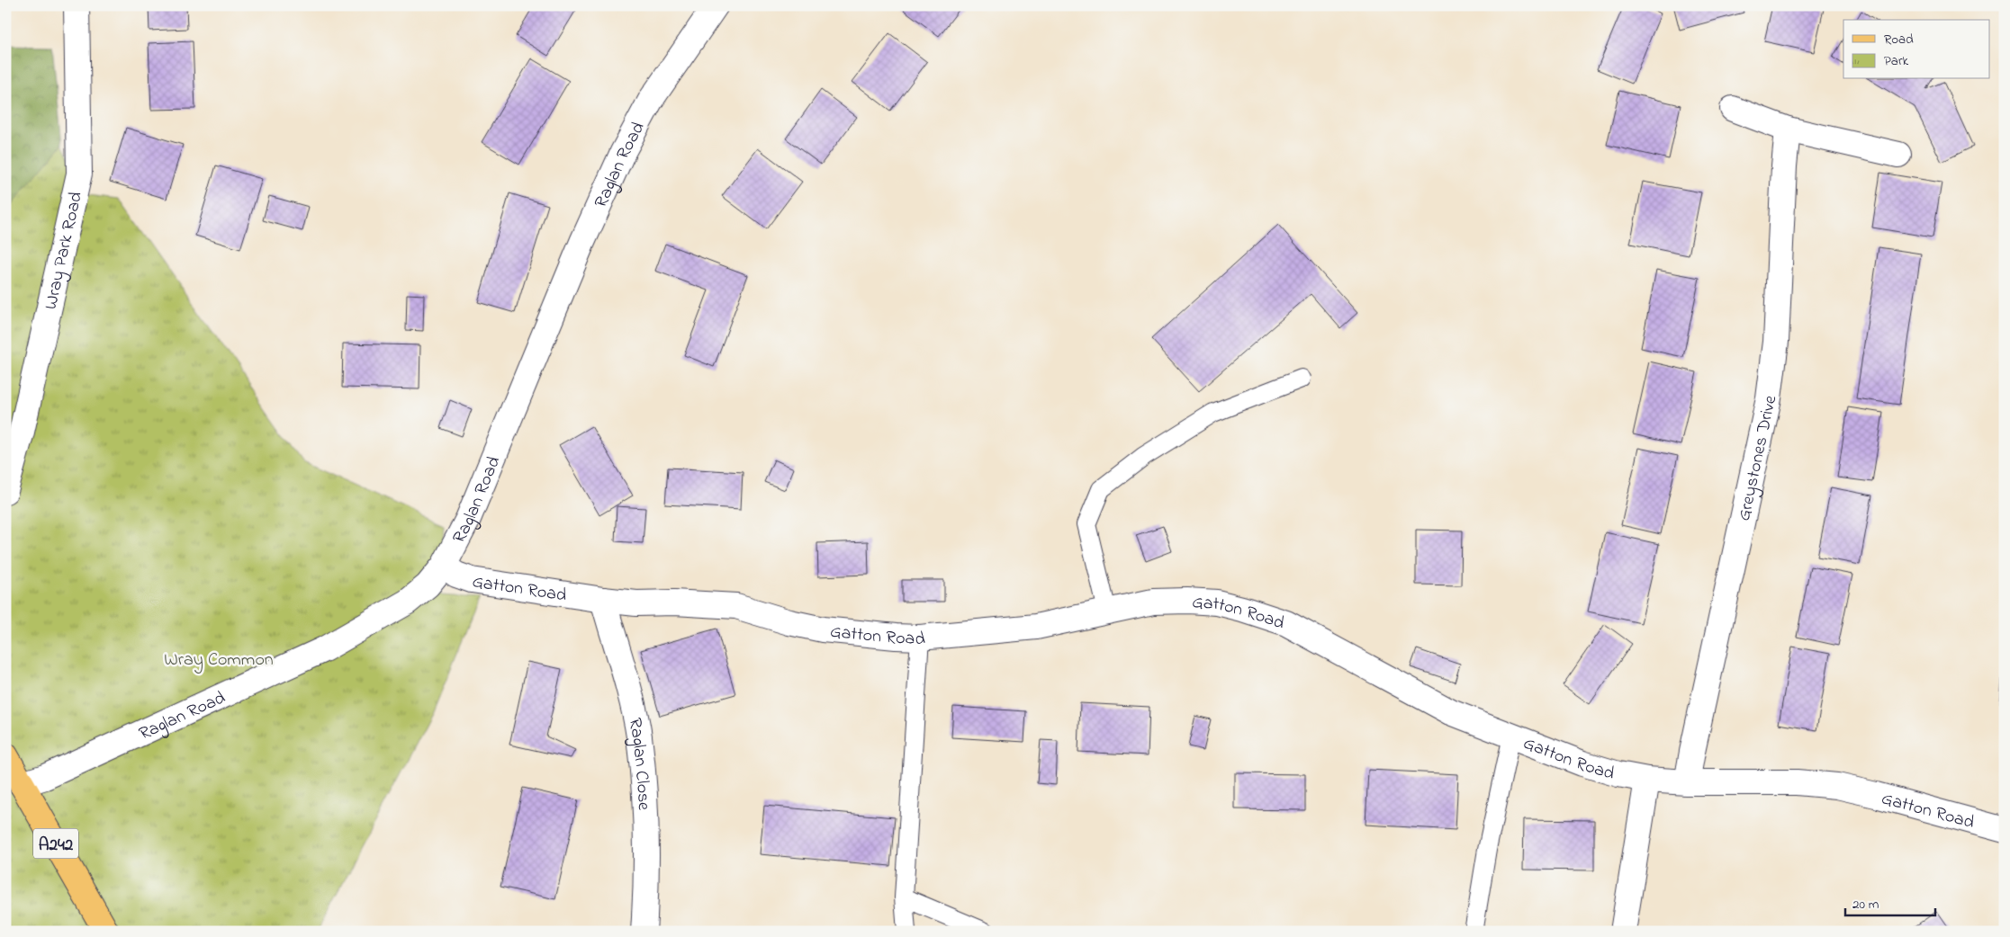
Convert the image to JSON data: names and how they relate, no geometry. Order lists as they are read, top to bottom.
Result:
{
  "streets": {
    "main road": ["A242"],
    "street": [
      "Raglan Road",
      "Wray Park Road",
      "Greystones Drive",
      "Gatton Road",
      "Raglan Close"
    ]
  },
  "crossings": [
    ["Raglan Road", "Gatton Road"],
    ["Raglan Road", "A242"],
    ["Greystones Drive", "Gatton Road"],
    ["Gatton Road", "Raglan Close"]
  ],
  "parks": ["Wray Common"],
  "legend": ["Road", "Park"],
  "scale_bar": "20 m"
}
